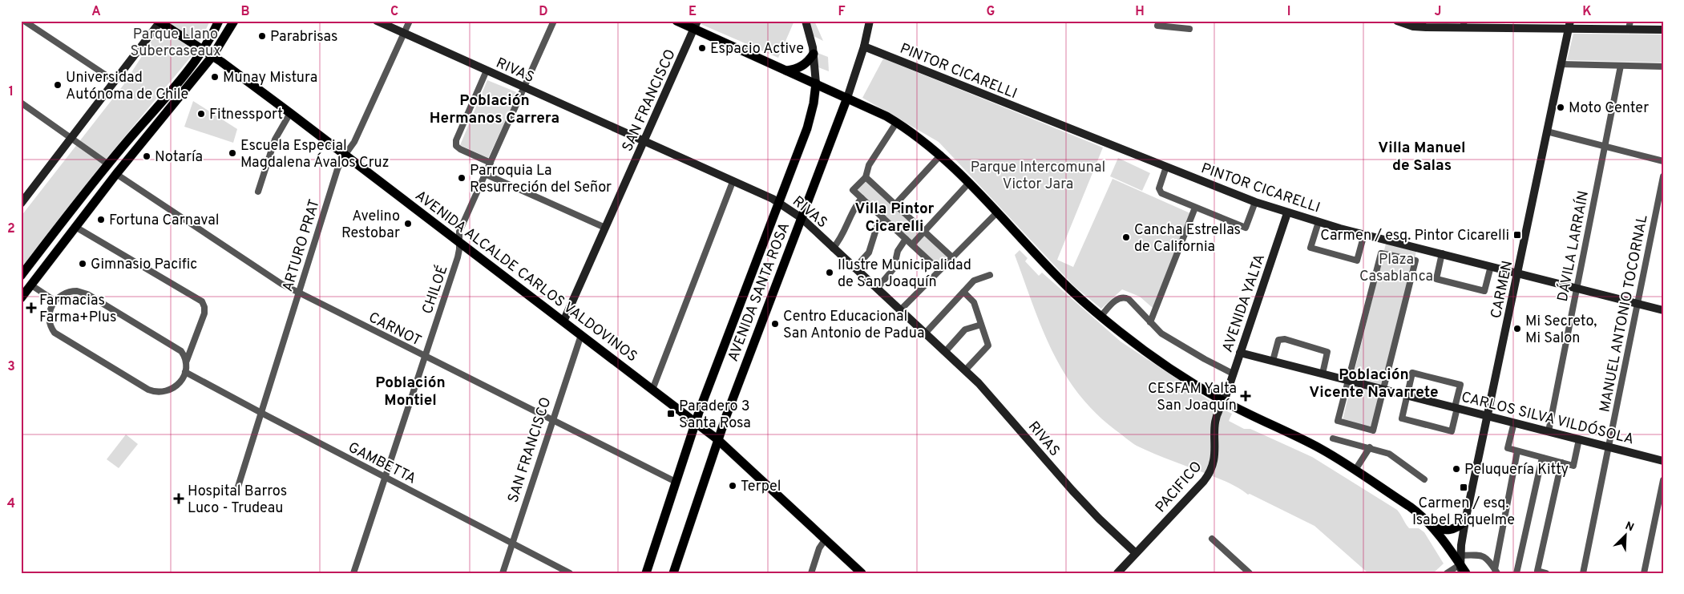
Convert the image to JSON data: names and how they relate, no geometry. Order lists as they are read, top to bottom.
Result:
{
  "streets": {
    "main road": ["AVENIDA ALCALDE CARLOS VALDOVINOS", "AVENIDA SANTA ROSA"],
    "street": [
      "RIVAS",
      "PINTOR CICARELLI",
      "SAN FRANCISCO",
      "ARTURO PRAT",
      "DÁVILA LARRAÍN",
      "CHILOÉ",
      "CARMEN",
      "AVENIDA YALTA",
      "MANUEL ANTONIO TOCORNAL",
      "CARNOT",
      "CARLOS SILVA VILDÓSOLA",
      "GAMBETTA",
      "PACIFICO"
    ]
  },
  "crossings": [
    ["RIVAS", "SAN FRANCISCO"],
    ["RIVAS", "ARTURO PRAT"],
    ["RIVAS", "CHILOÉ"],
    ["RIVAS", "AVENIDA SANTA ROSA"],
    ["RIVAS", "PACIFICO"],
    ["PINTOR CICARELLI", "DÁVILA LARRAÍN"],
    ["PINTOR CICARELLI", "CARMEN"],
    ["PINTOR CICARELLI", "AVENIDA SANTA ROSA"],
    ["PINTOR CICARELLI", "AVENIDA YALTA"],
    ["PINTOR CICARELLI", "MANUEL ANTONIO TOCORNAL"],
    ["SAN FRANCISCO", "AVENIDA ALCALDE CARLOS VALDOVINOS"],
    ["SAN FRANCISCO", "CARNOT"],
    ["SAN FRANCISCO", "GAMBETTA"],
    ["ARTURO PRAT", "AVENIDA ALCALDE CARLOS VALDOVINOS"],
    ["ARTURO PRAT", "CARNOT"],
    ["ARTURO PRAT", "GAMBETTA"],
    ["DÁVILA LARRAÍN", "CARLOS SILVA VILDÓSOLA"],
    ["AVENIDA ALCALDE CARLOS VALDOVINOS", "CHILOÉ"],
    ["AVENIDA ALCALDE CARLOS VALDOVINOS", "AVENIDA SANTA ROSA"],
    ["CHILOÉ", "CARNOT"],
    ["CHILOÉ", "GAMBETTA"],
    ["CARMEN", "CARLOS SILVA VILDÓSOLA"],
    ["AVENIDA SANTA ROSA", "CARNOT"],
    ["AVENIDA YALTA", "CARLOS SILVA VILDÓSOLA"],
    ["AVENIDA YALTA", "PACIFICO"],
    ["MANUEL ANTONIO TOCORNAL", "CARLOS SILVA VILDÓSOLA"]
  ],
  "districts": [
    "Población Hermanos Carrera",
    "Villa Manuel de Salas",
    "Villa Pintor Cicarelli",
    "Población Vicente Navarrete",
    "Población Montiel"
  ],
  "parks": ["Parque Llano Subercaseaux", "Parque Intercomunal Victor Jara", "Plaza Casablanca"],
  "places": {
    "other": [
      "Parabrisas",
      "Espacio Active",
      "Munay Mistura",
      "Universidad Autónoma de Chile",
      "Moto Center",
      "Fitnessport",
      "Escuela Especial Magdalena Ávalos Cruz",
      "Notaría",
      "Parroquia La Resurreción del Señor",
      "Fortuna Carnaval",
      "Avelino Restobar",
      "Cancha Estrellas de California",
      "Gimnasio Pacific",
      "Ilustre Municipalidad de San Joaquín",
      "Centro Educacional San Antonio de Padua",
      "Mi Secreto, Mi Salon",
      "Peluquería Kitty",
      "Terpel"
    ],
    "transit": ["Carmen / esq. Pintor Cicarelli", "Paradero 3 Santa Rosa", "Carmen / esq. Isabel Riquelme"],
    "health": ["Farmacias Farma+Plus", "CESFAM Yalta San Joaquín", "Hospital Barros Luco - Trudeau"]
  },
  "north": "top right",
  "grid": {
    "columns": [
      "A",
      "B",
      "C",
      "D",
      "E",
      "F",
      "G",
      "H",
      "I",
      "J",
      "K"
    ],
    "rows": [
      "1",
      "2",
      "3",
      "4"
    ]
  }
}
